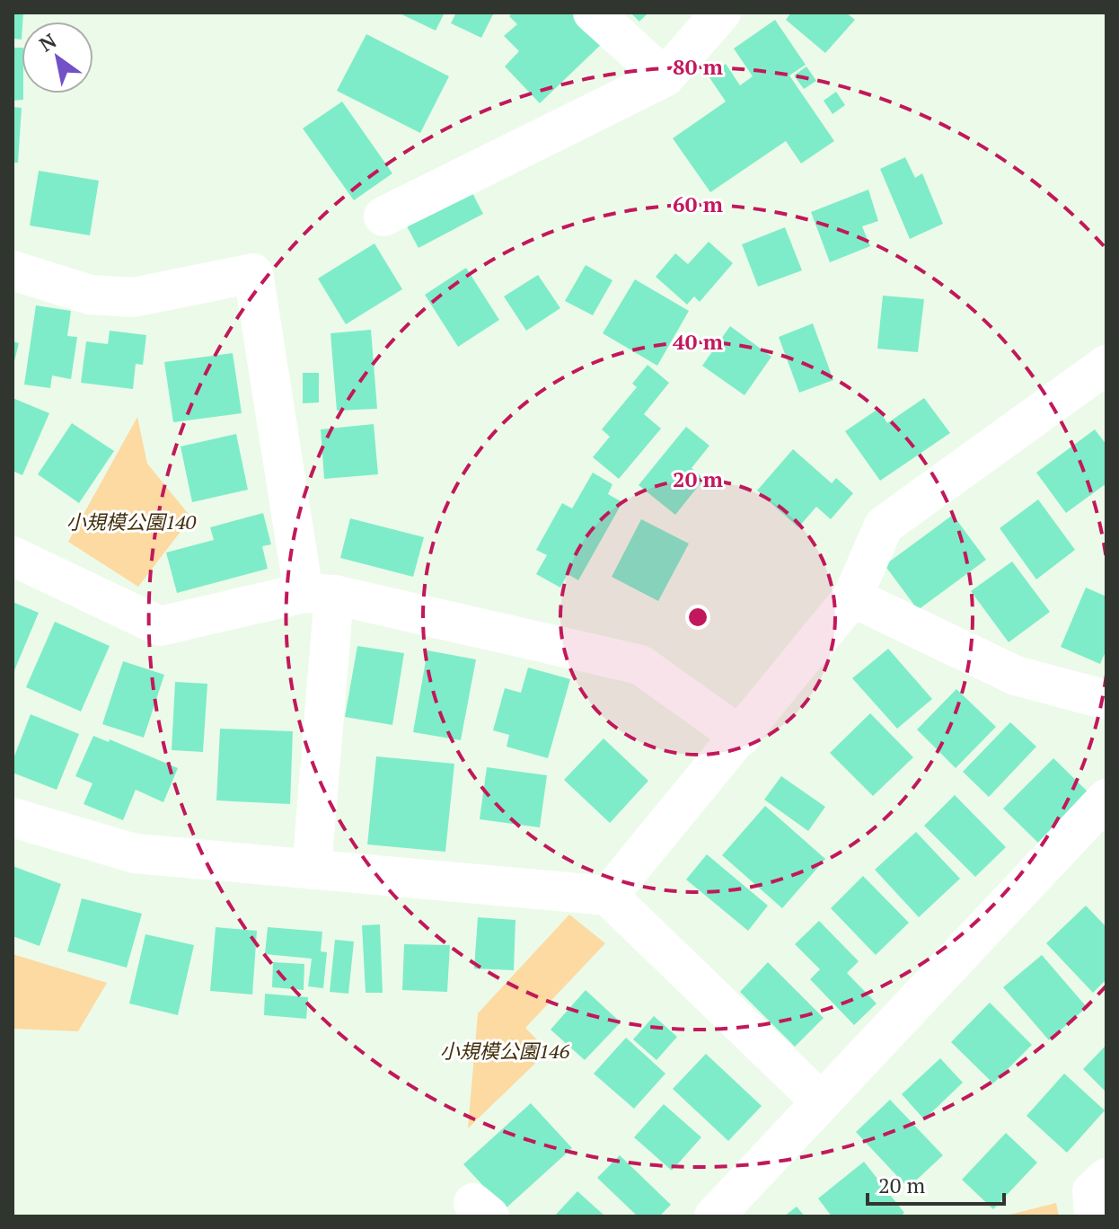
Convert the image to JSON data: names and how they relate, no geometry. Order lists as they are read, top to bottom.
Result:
{
  "parks": ["小規模公園140", "小規模公園146"],
  "scale_bar": "20 m",
  "north": "top left",
  "rings": [
    "80 m",
    "60 m",
    "40 m",
    "20 m"
  ]
}
